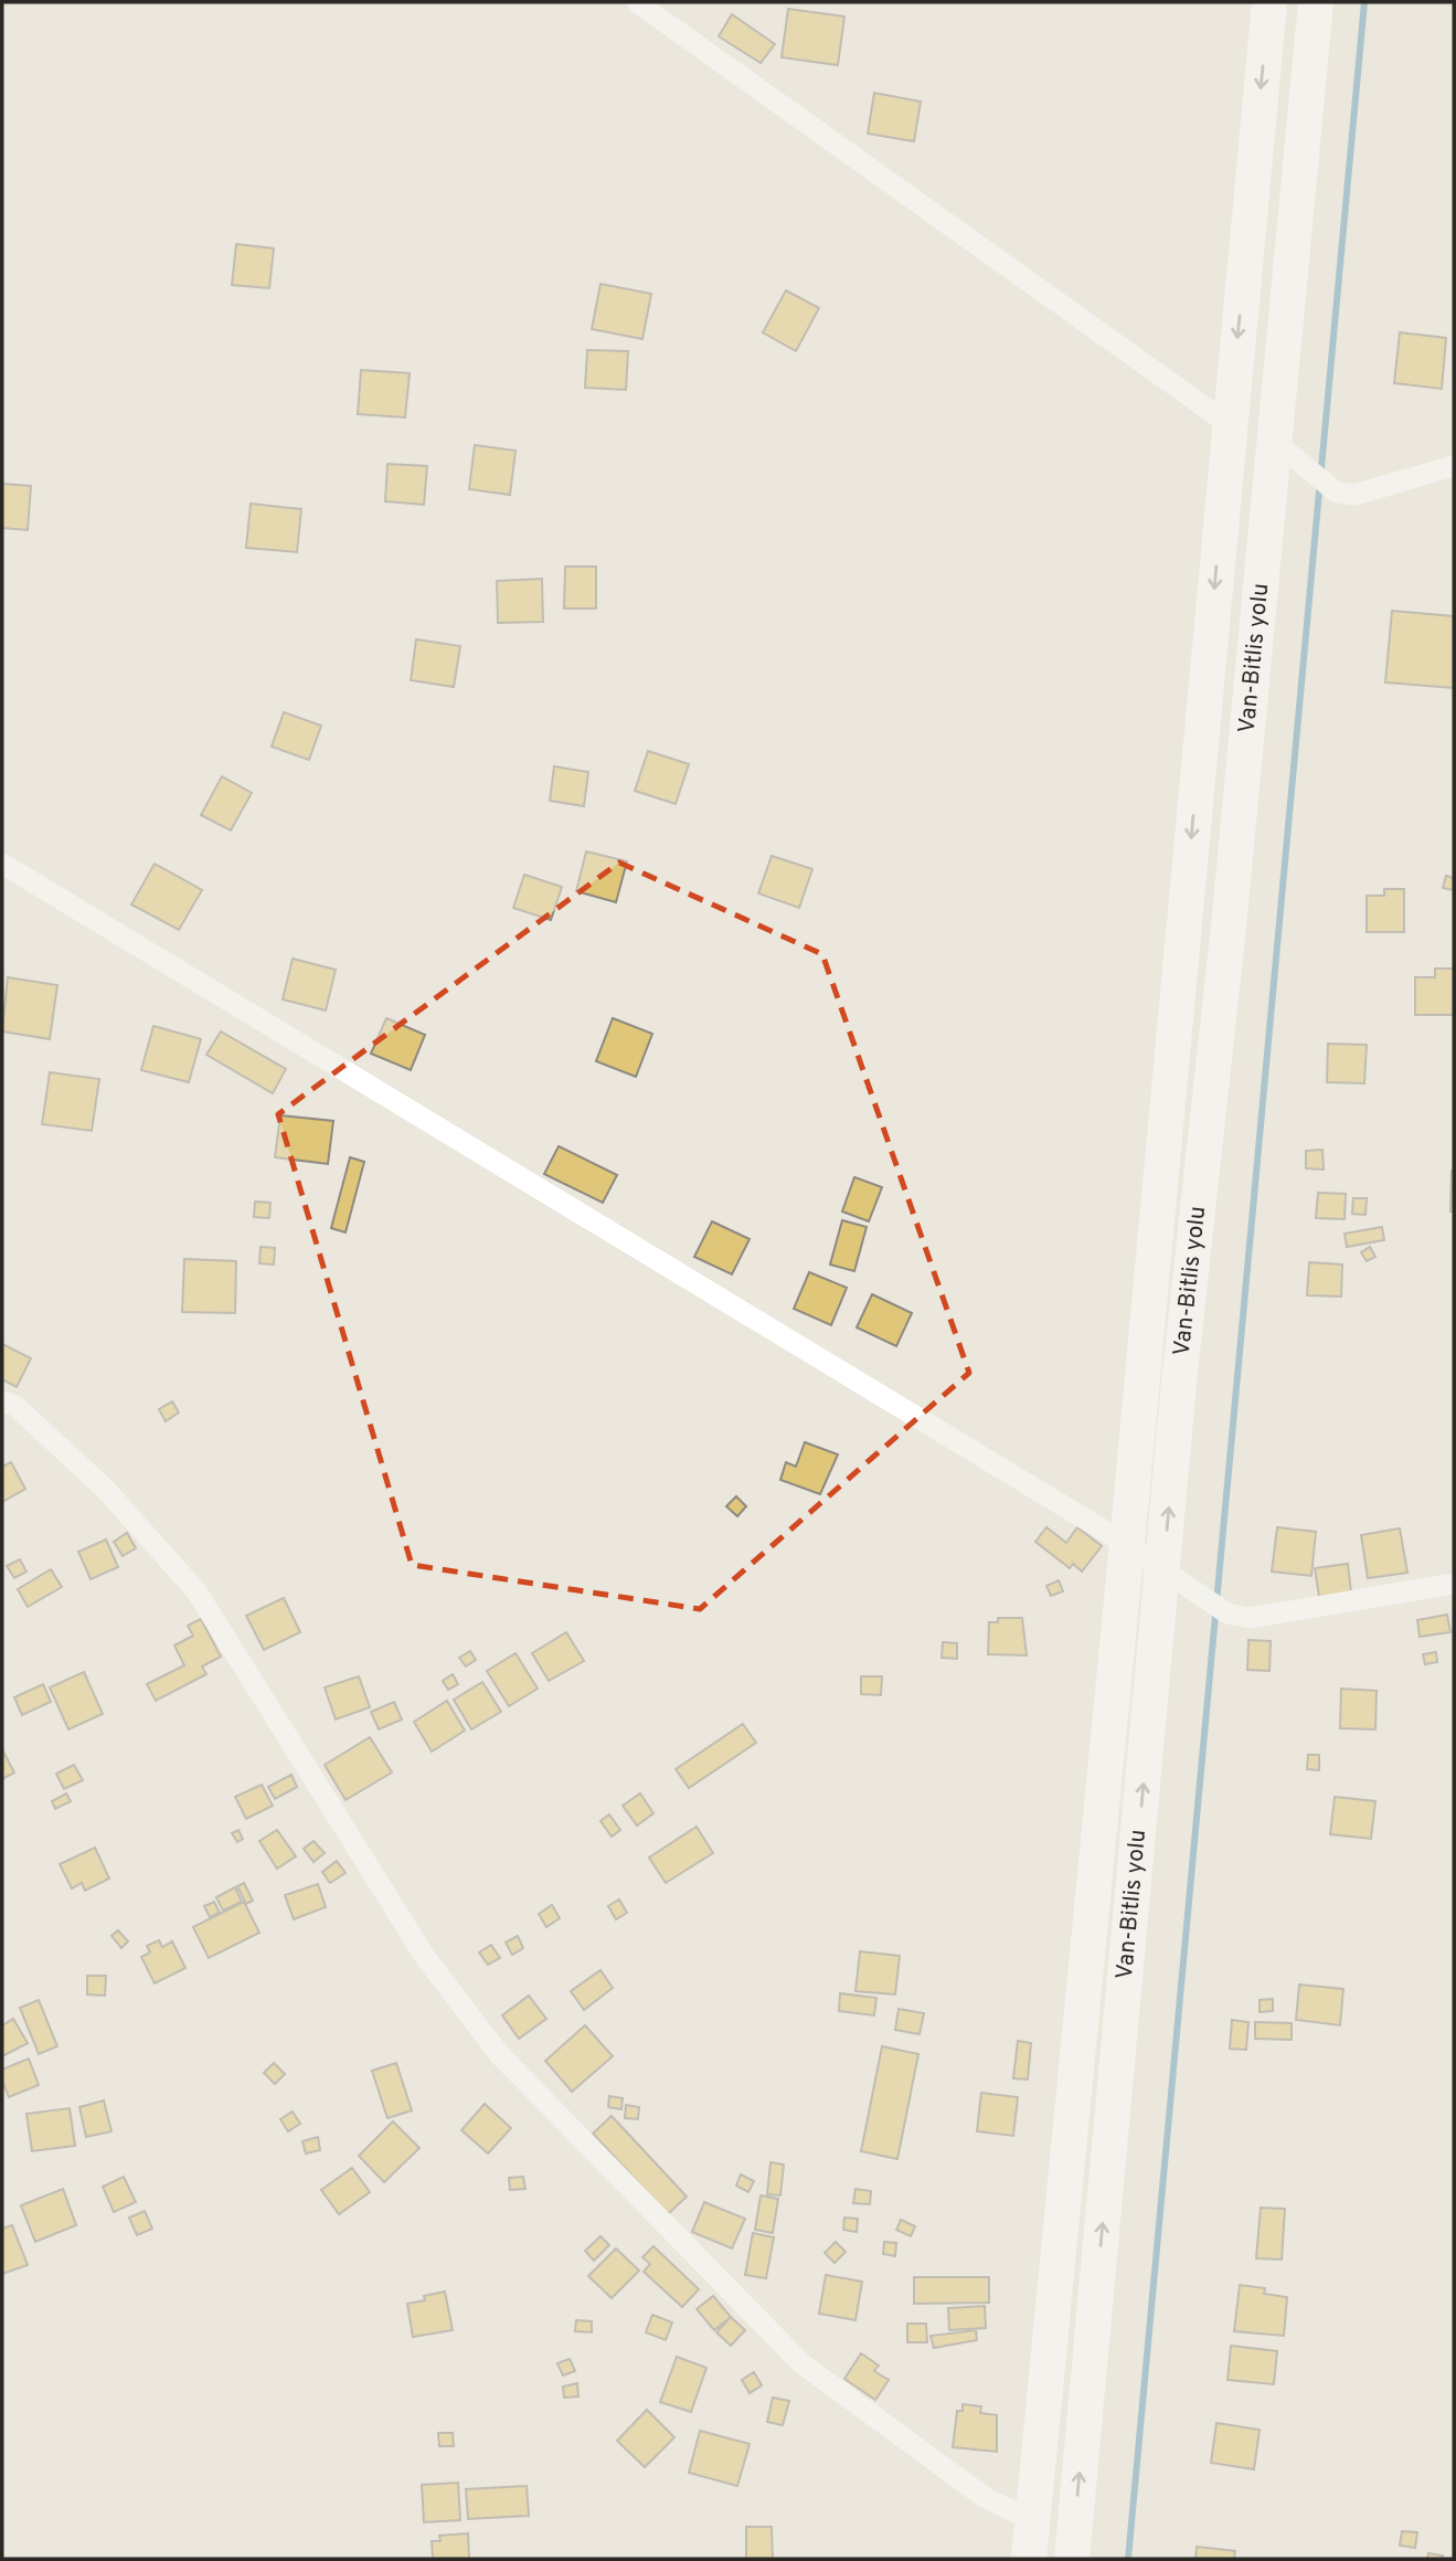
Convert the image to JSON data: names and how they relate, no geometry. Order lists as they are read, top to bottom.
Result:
{
  "streets": {
    "highway": ["Van-Bitlis yolu"]
  }
}
